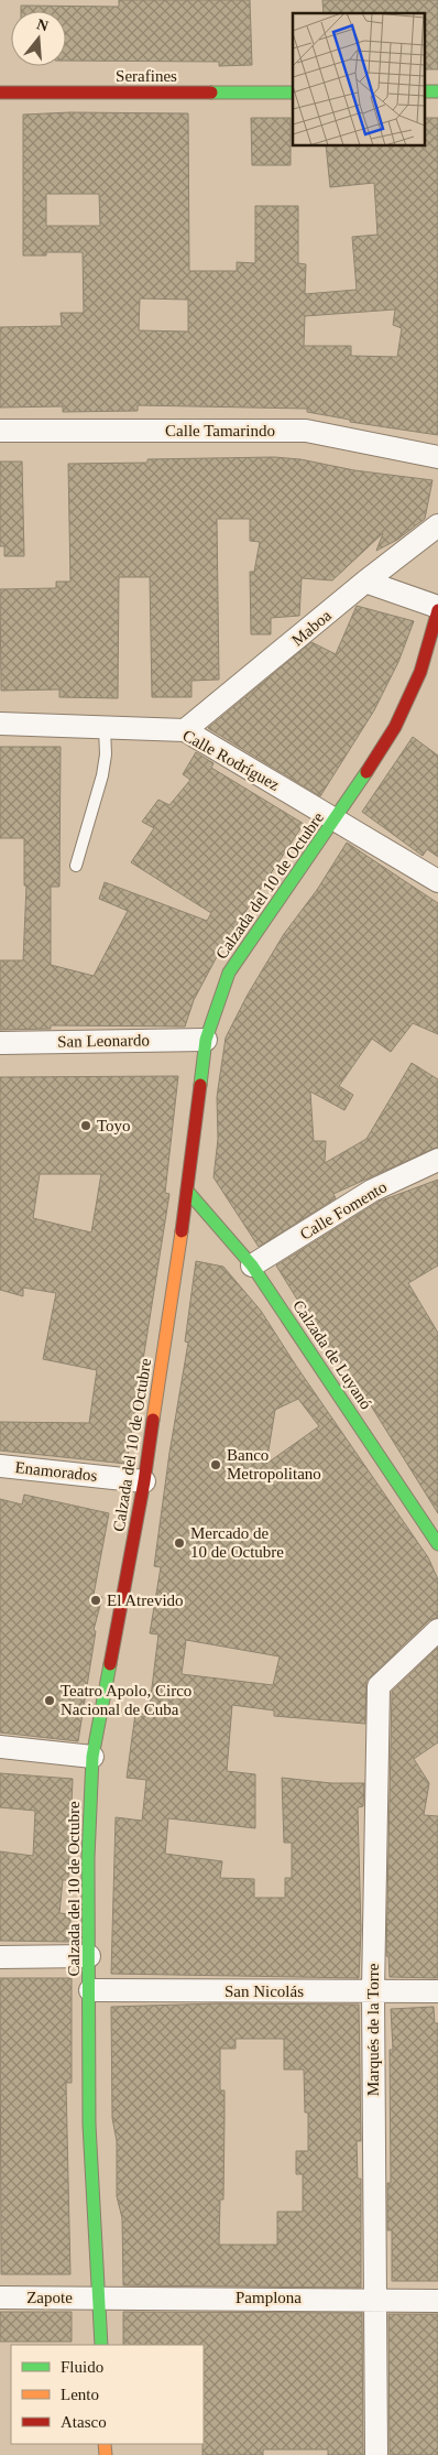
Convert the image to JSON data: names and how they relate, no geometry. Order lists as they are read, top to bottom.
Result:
{
  "streets": {
    "main road": ["Serafines", "Calzada del 10 de Octubre", "Calzada de Luyanó"],
    "street": [
      "Calle Tamarindo",
      "Maboa",
      "Calle Rodríguez",
      "San Leonardo",
      "Calle Fomento",
      "Enamorados",
      "San Nicolás",
      "Marqués de la Torre",
      "Zapote",
      "Pamplona"
    ]
  },
  "crossings": [
    ["Maboa", "Calle Rodríguez"],
    ["Calle Rodríguez", "Calzada del 10 de Octubre"],
    ["Calzada del 10 de Octubre", "San Leonardo"],
    ["Calzada del 10 de Octubre", "Calzada de Luyanó"],
    ["Calzada del 10 de Octubre", "Enamorados"],
    ["Calzada del 10 de Octubre", "San Nicolás"],
    ["Calzada del 10 de Octubre", "Zapote"],
    ["Calzada del 10 de Octubre", "Pamplona"],
    ["Calle Fomento", "Calzada de Luyanó"],
    ["San Nicolás", "Marqués de la Torre"],
    ["Marqués de la Torre", "Pamplona"],
    ["Zapote", "Pamplona"]
  ],
  "places": [
    "Toyo",
    "Banco Metropolitano",
    "Mercado de 10 de Octubre",
    "El Atrevido",
    "Teatro Apolo, Circo Nacional de Cuba"
  ],
  "legend": ["Fluido", "Lento", "Atasco"],
  "north": "top"
}
